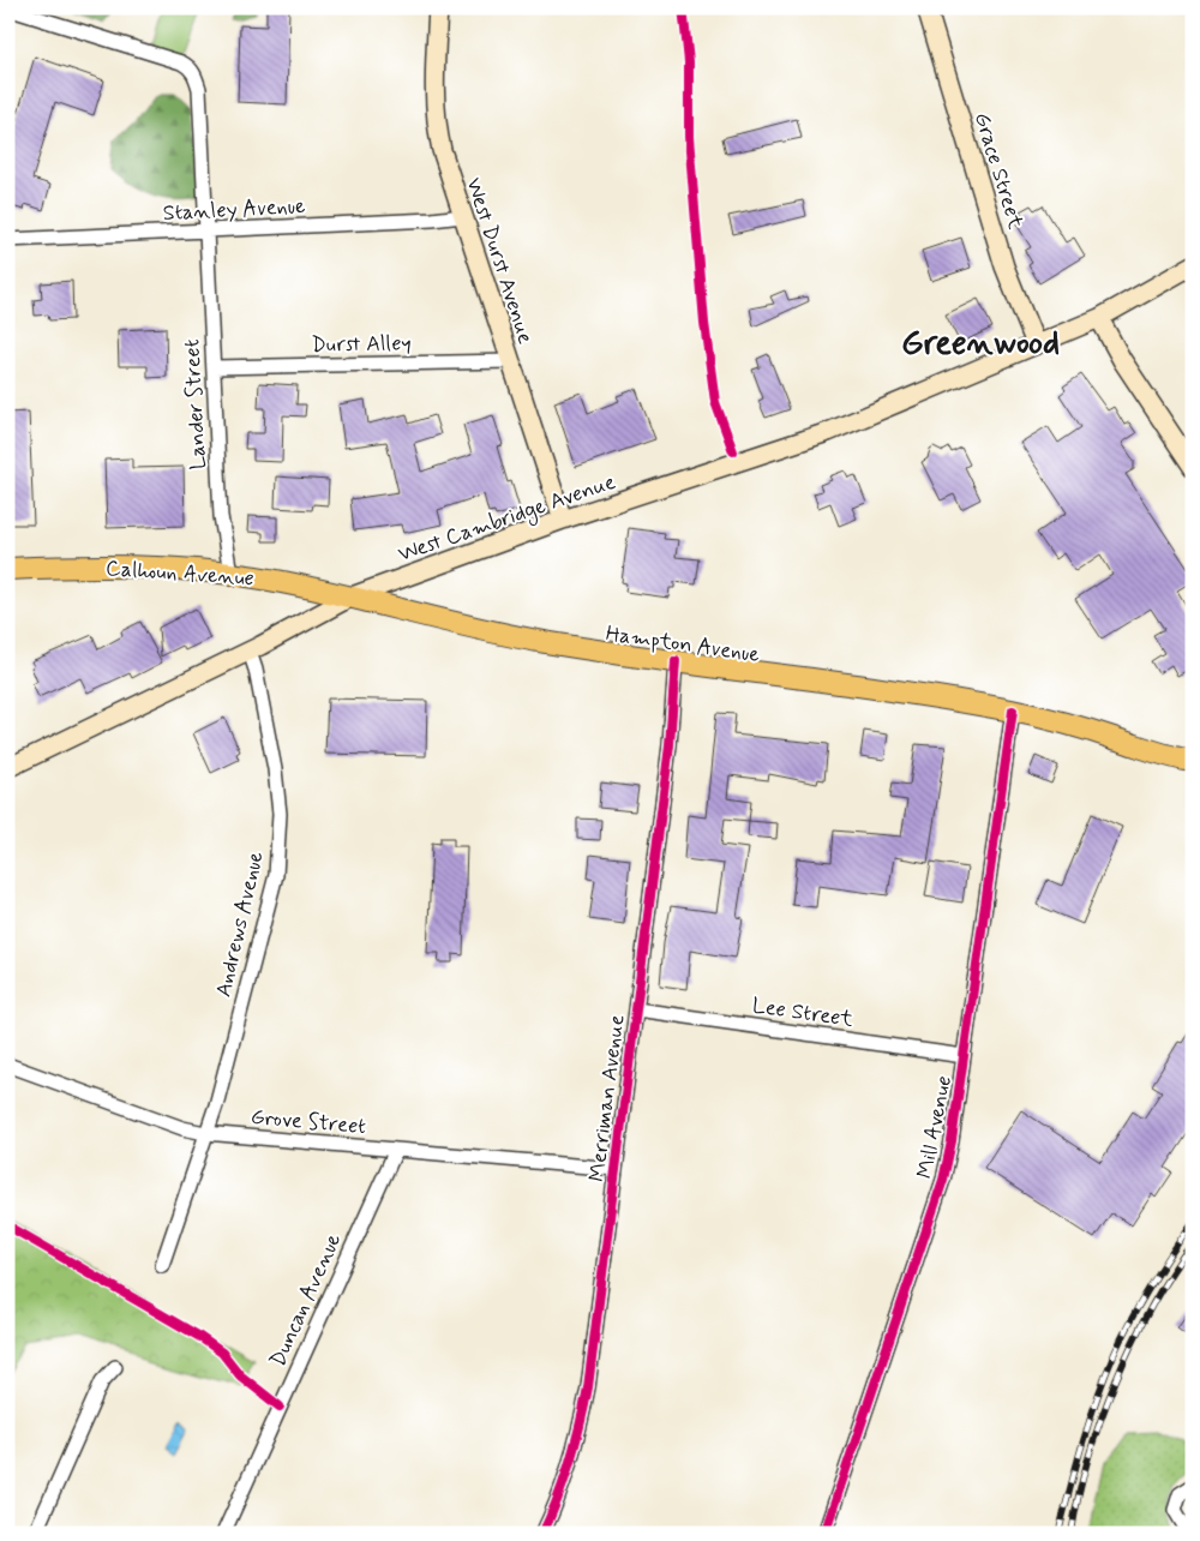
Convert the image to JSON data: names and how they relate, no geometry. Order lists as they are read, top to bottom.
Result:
{
  "streets": {
    "main road": [
      "Grace Street",
      "West Durst Avenue",
      "West Cambridge Avenue",
      "Calhoun Avenue",
      "Hampton Avenue"
    ],
    "street": [
      "Stanley Avenue",
      "Durst Alley",
      "Lander Street",
      "Andrews Avenue",
      "Lee Street",
      "Merriman Avenue",
      "Grove Street",
      "Mill Avenue",
      "Duncan Avenue"
    ]
  },
  "crossings": [
    ["Grace Street", "West Cambridge Avenue"],
    ["Stanley Avenue", "West Durst Avenue"],
    ["Stanley Avenue", "Lander Street"],
    ["West Durst Avenue", "Durst Alley"],
    ["West Durst Avenue", "West Cambridge Avenue"],
    ["Durst Alley", "Lander Street"],
    ["Lander Street", "Calhoun Avenue"],
    ["West Cambridge Avenue", "Calhoun Avenue"],
    ["West Cambridge Avenue", "Hampton Avenue"],
    ["West Cambridge Avenue", "Andrews Avenue"],
    ["Calhoun Avenue", "Hampton Avenue"],
    ["Hampton Avenue", "Merriman Avenue"],
    ["Hampton Avenue", "Mill Avenue"],
    ["Andrews Avenue", "Grove Street"],
    ["Lee Street", "Merriman Avenue"],
    ["Lee Street", "Mill Avenue"],
    ["Merriman Avenue", "Grove Street"],
    ["Grove Street", "Duncan Avenue"]
  ],
  "districts": ["Greenwood"]
}
